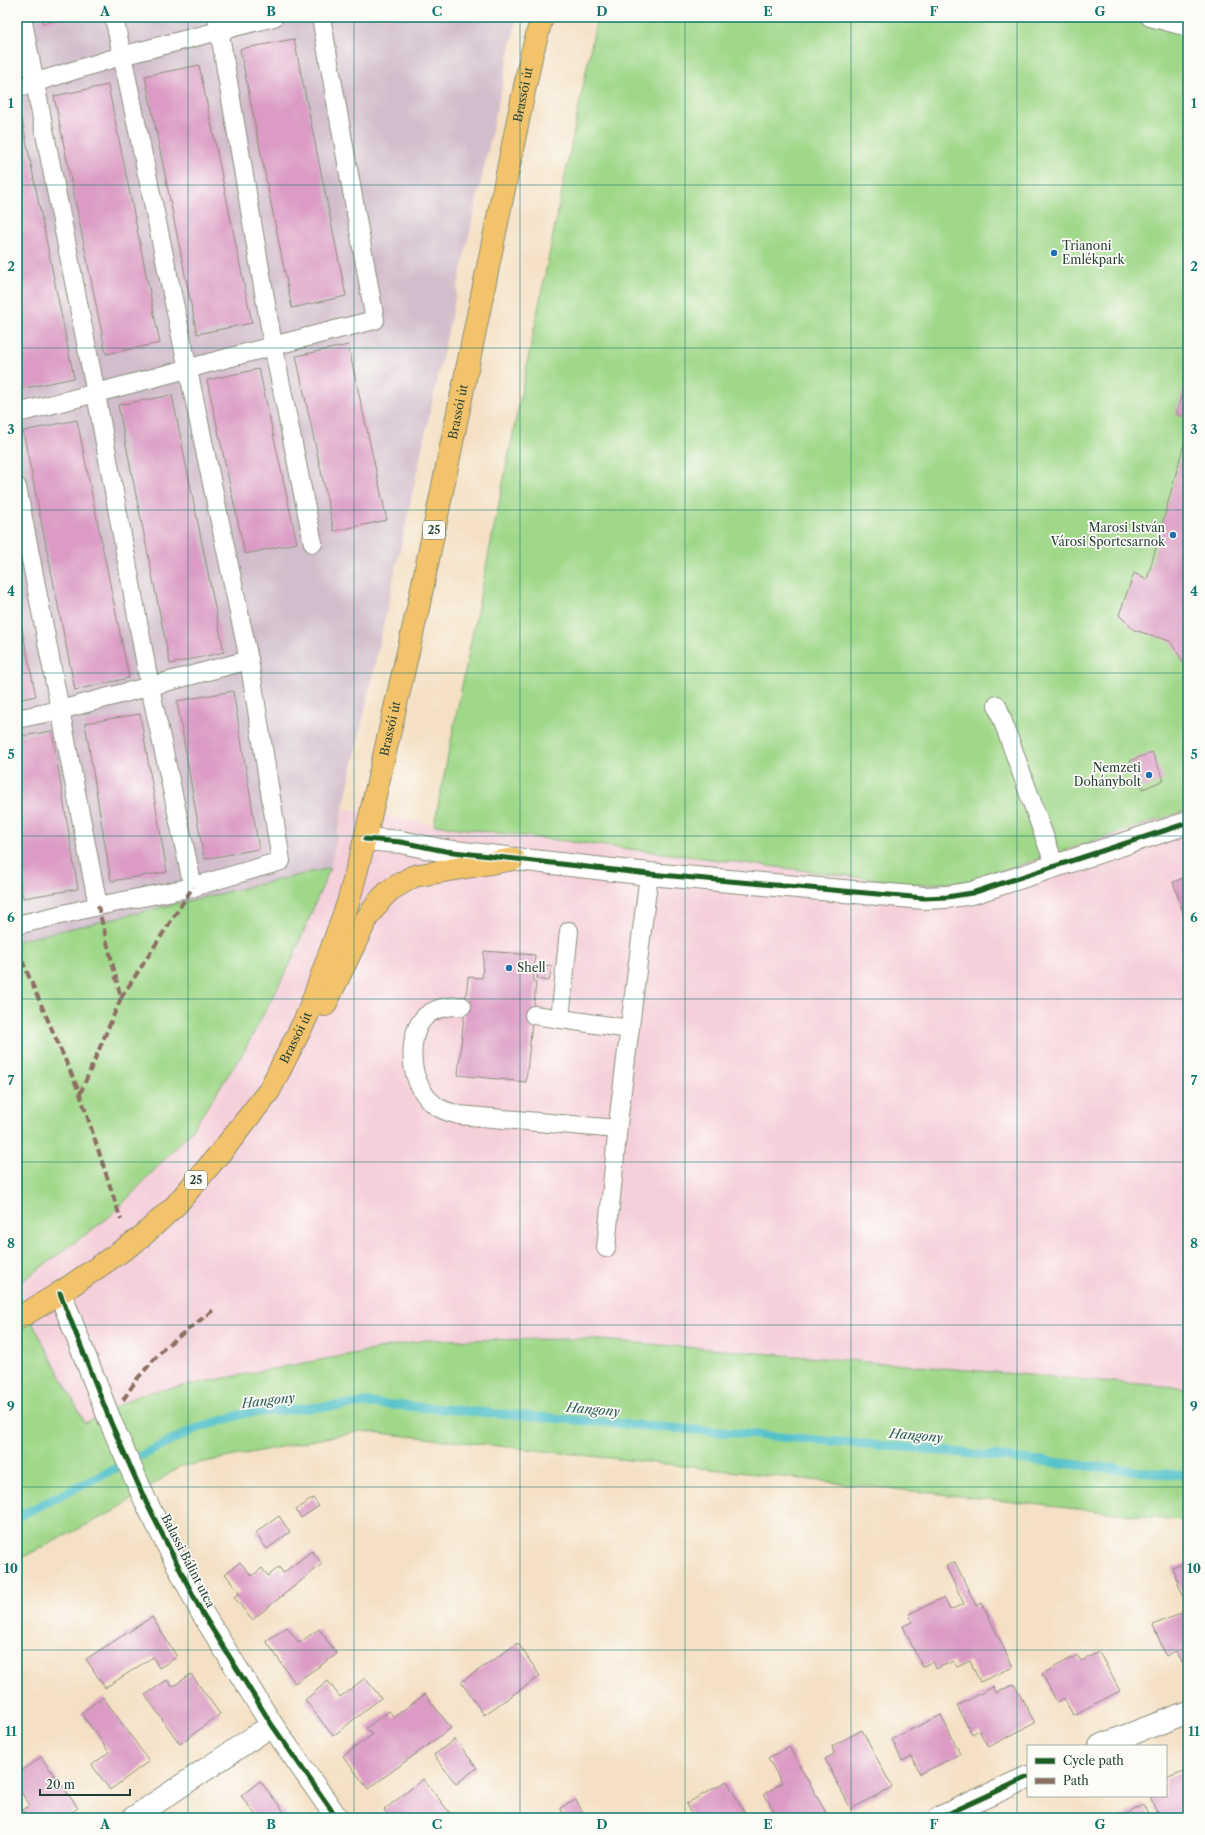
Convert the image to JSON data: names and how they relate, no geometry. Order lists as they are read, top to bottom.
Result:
{
  "streets": {
    "main road": ["Brassói út", "25"],
    "street": ["Balassi Bálint utca"]
  },
  "crossings": [
    ["Brassói út", "Balassi Bálint utca"]
  ],
  "water": ["Hangony"],
  "places": [
    "Trianoni Emlékpark",
    "Marosi István Városi Sportcsarnok",
    "Nemzeti Dohánybolt",
    "Shell"
  ],
  "legend": ["Cycle path", "Path"],
  "scale_bar": "20 m",
  "grid": {
    "columns": [
      "A",
      "B",
      "C",
      "D",
      "E",
      "F",
      "G"
    ],
    "rows": [
      "1",
      "2",
      "3",
      "4",
      "5",
      "6",
      "7",
      "8",
      "9",
      "10",
      "11"
    ]
  }
}
